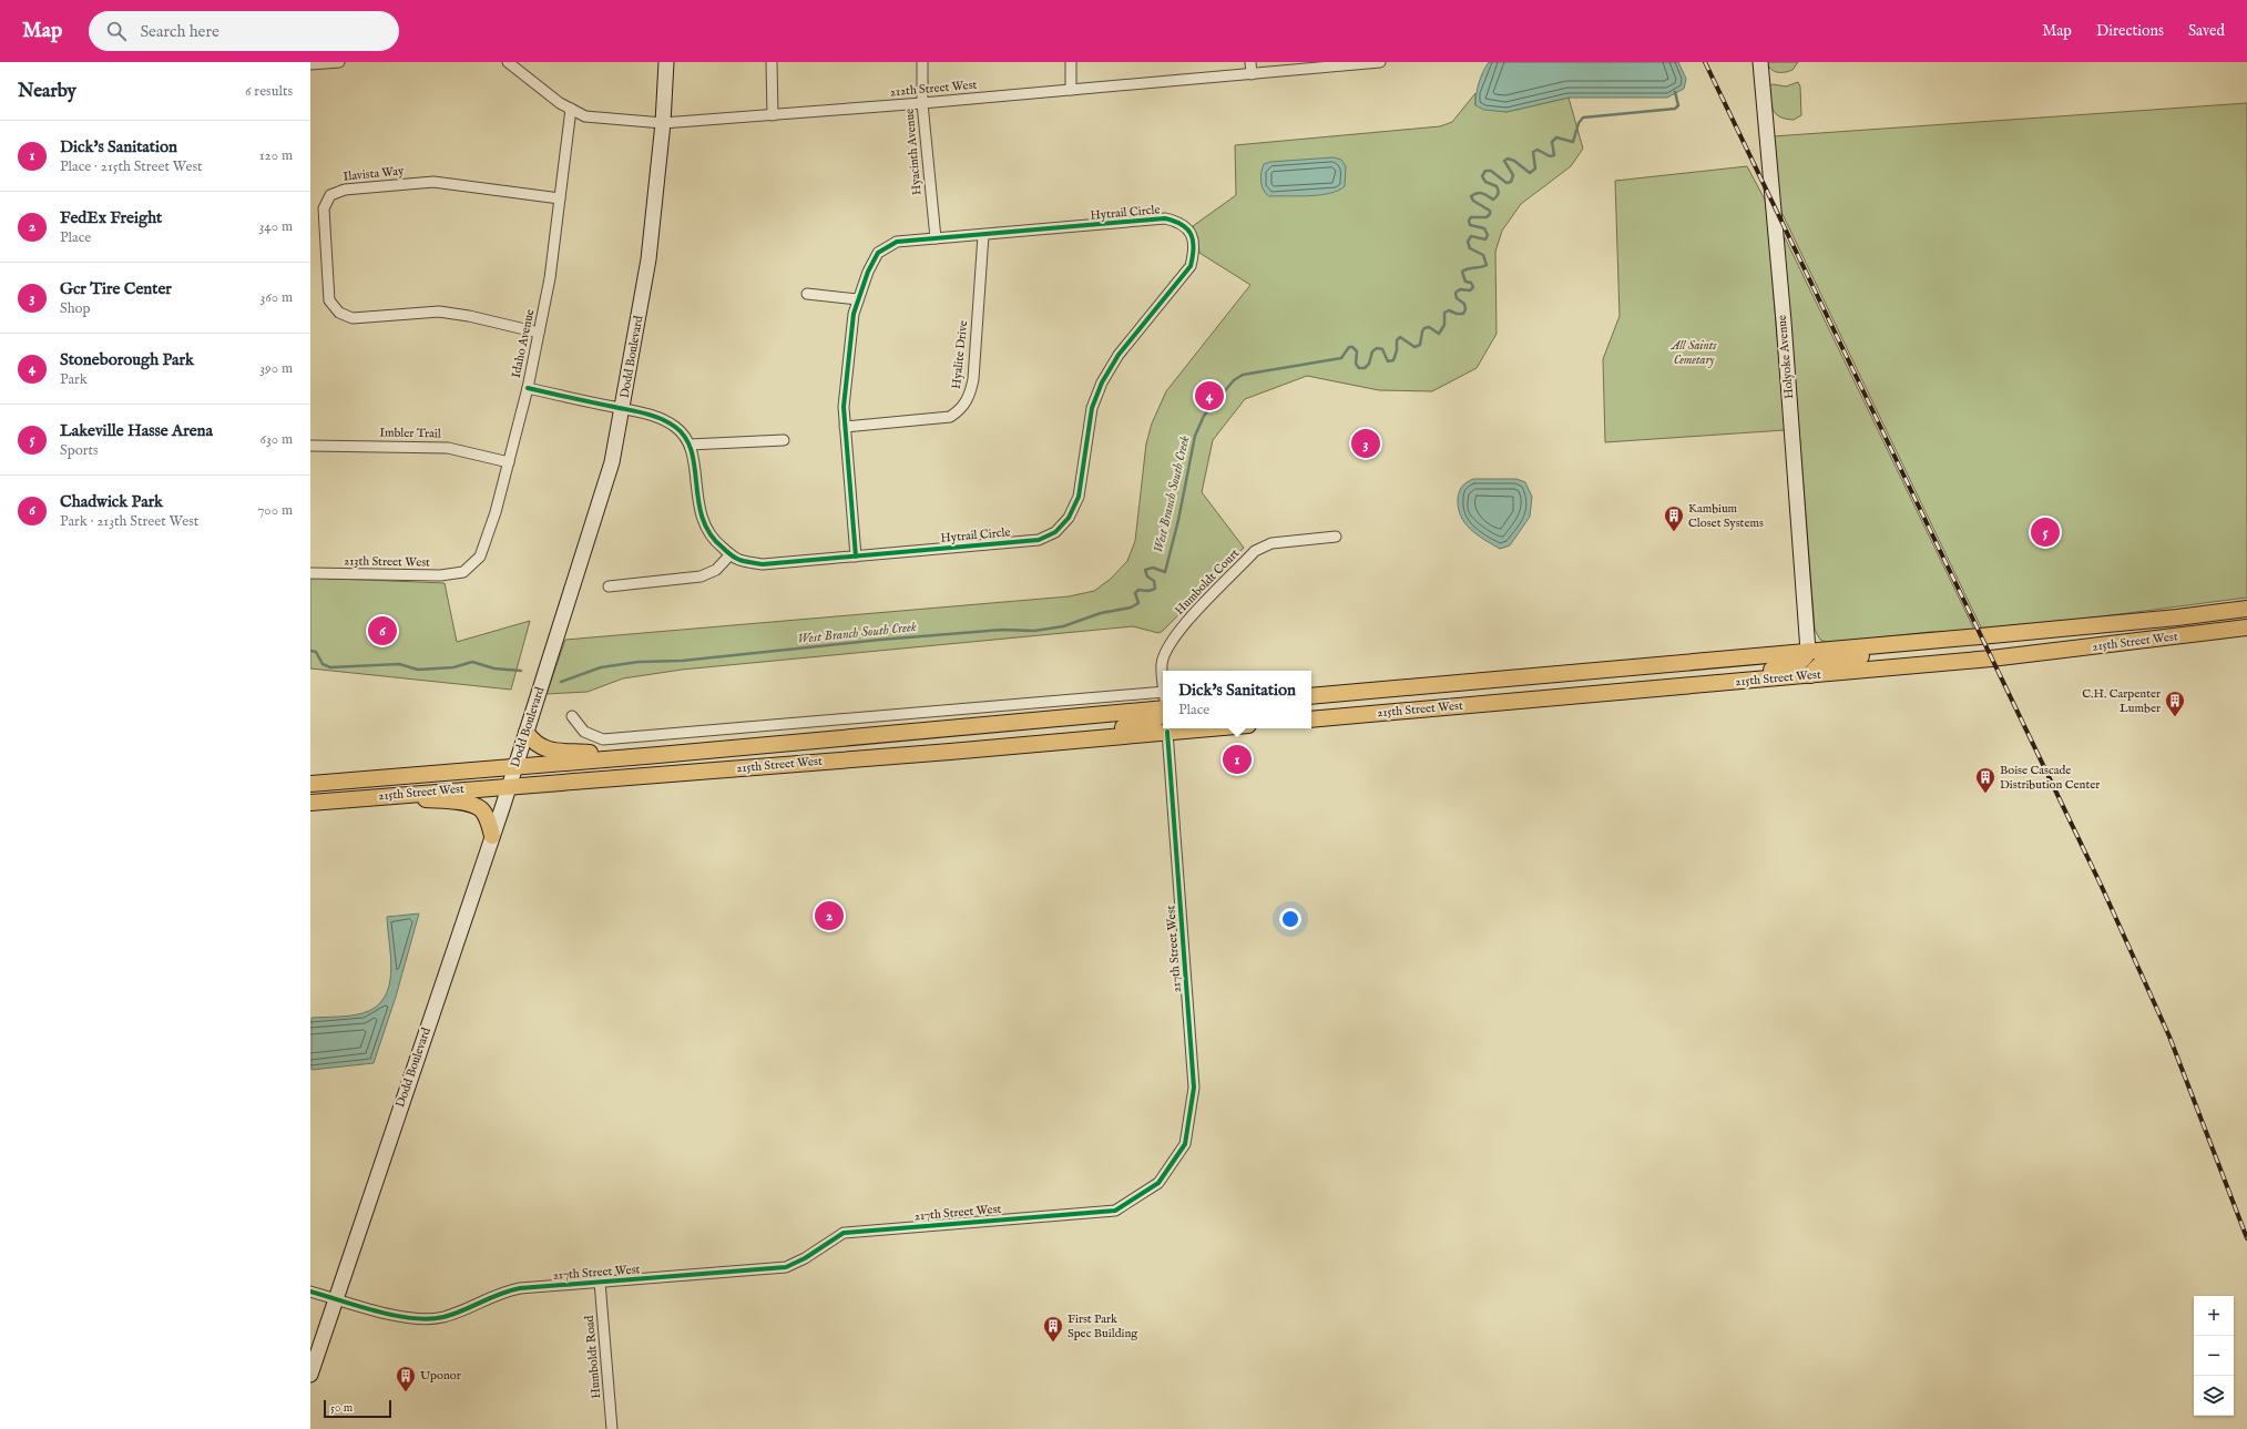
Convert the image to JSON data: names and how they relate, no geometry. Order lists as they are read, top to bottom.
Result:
{
  "streets": {
    "main road": ["Dodd Boulevard", "Holyoke Avenue", "215th Street West"],
    "street": [
      "212th Street West",
      "Hyacinth Avenue",
      "Ilavista Way",
      "Hytrail Circle",
      "Idaho Avenue",
      "Hyalite Drive",
      "Imbler Trail",
      "213th Street West",
      "Humboldt Court",
      "217th Street West",
      "Humboldt Road"
    ]
  },
  "crossings": [
    ["212th Street West", "Hyacinth Avenue"],
    ["212th Street West", "Idaho Avenue"],
    ["212th Street West", "Dodd Boulevard"],
    ["Hyacinth Avenue", "Hytrail Circle"],
    ["Ilavista Way", "Idaho Avenue"],
    ["Hytrail Circle", "Hyalite Drive"],
    ["Hytrail Circle", "Dodd Boulevard"],
    ["Idaho Avenue", "Imbler Trail"],
    ["Idaho Avenue", "213th Street West"],
    ["Dodd Boulevard", "215th Street West"],
    ["Dodd Boulevard", "217th Street West"],
    ["Holyoke Avenue", "215th Street West"],
    ["215th Street West", "217th Street West"],
    ["217th Street West", "Humboldt Road"]
  ],
  "water": ["West Branch South Creek"],
  "parks": ["All Saints Cemetary"],
  "places": {
    "building": [
      "Kambium Closet Systems",
      "C.H. Carpenter Lumber",
      "Boise Cascade Distribution Center",
      "First Park Spec Building",
      "Uponor"
    ]
  },
  "scale_bar": "50 m",
  "page": {
    "header": "Map",
    "search": "Search here",
    "nav": ["Map", "Directions", "Saved"],
    "heading": ["Nearby", "6 results"],
    "list": [
      {
        "mark": "1",
        "name": "Dick's Sanitation",
        "note": "Place · 215th Street West",
        "value": "120 m"
      },
      {
        "mark": "2",
        "name": "FedEx Freight",
        "note": "Place",
        "value": "340 m"
      },
      {
        "mark": "3",
        "name": "Gcr Tire Center",
        "note": "Shop",
        "value": "360 m"
      },
      {
        "mark": "4",
        "name": "Stoneborough Park",
        "note": "Park",
        "value": "390 m"
      },
      {
        "mark": "5",
        "name": "Lakeville Hasse Arena",
        "note": "Sports",
        "value": "630 m"
      },
      {
        "mark": "6",
        "name": "Chadwick Park",
        "note": "Park · 213th Street West",
        "value": "700 m"
      }
    ],
    "pins": [
      "4",
      "3",
      "5",
      "6",
      "1",
      "2"
    ],
    "popup": ["Dick's Sanitation", "Place"],
    "map_buttons": ["+", "−"],
    "scale": "50 m"
  }
}
